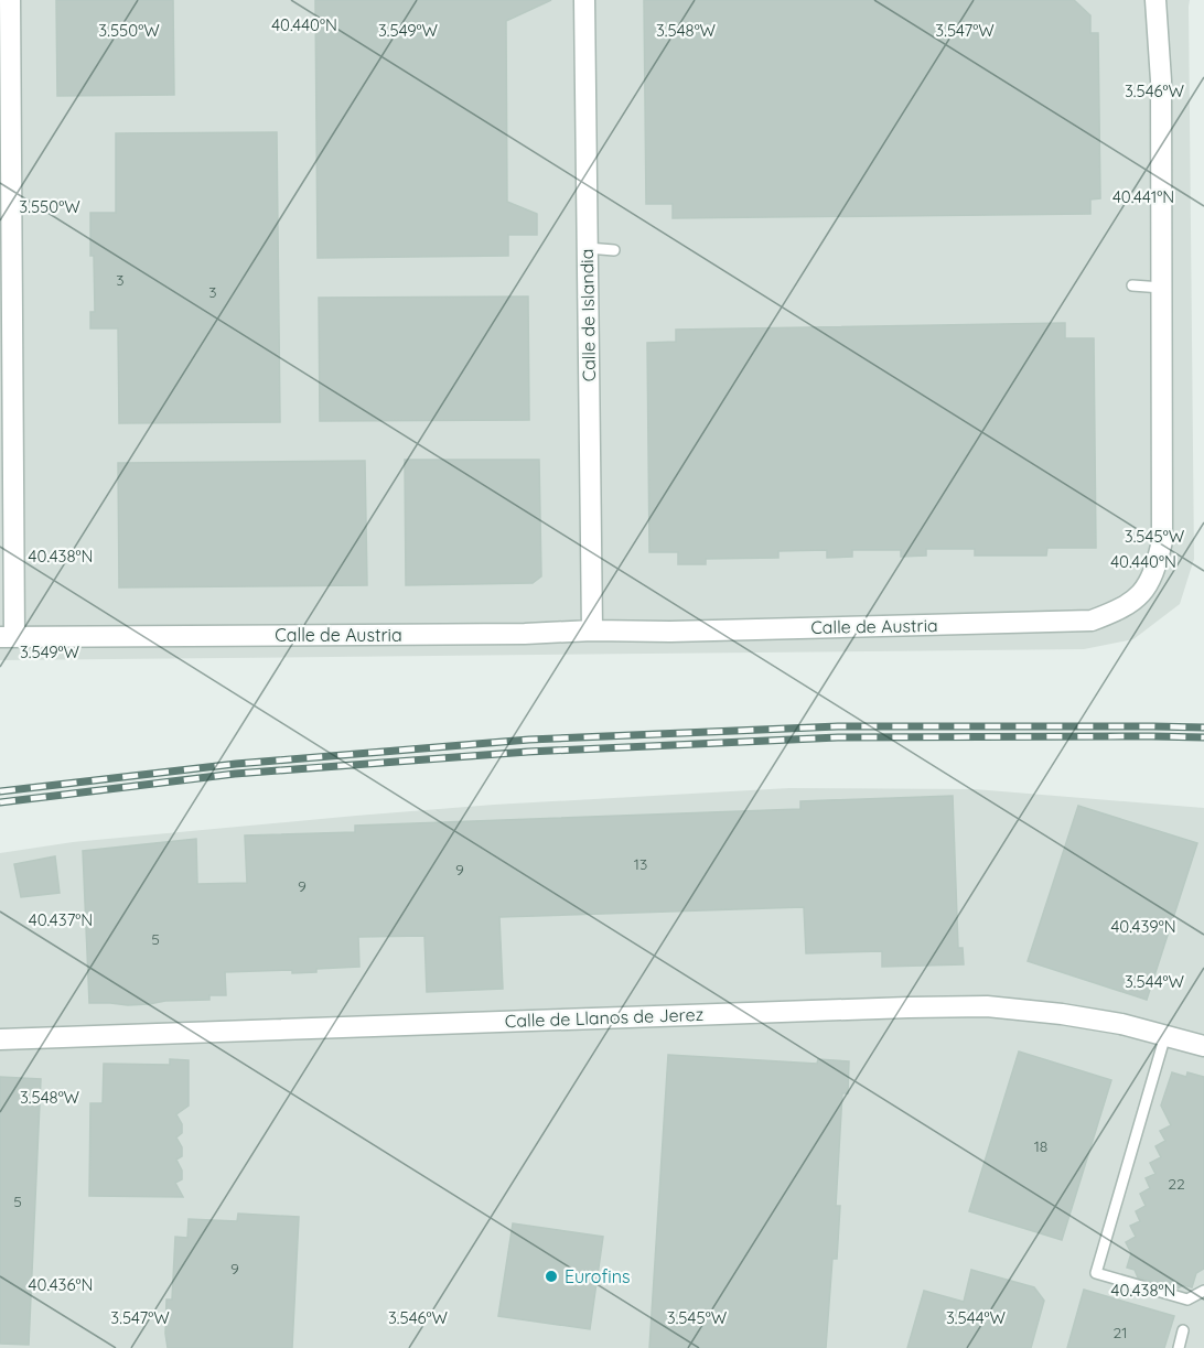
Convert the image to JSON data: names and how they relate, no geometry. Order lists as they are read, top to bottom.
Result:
{
  "streets": {
    "street": ["Calle de Islandia", "Calle de Austria", "Calle de Llanos de Jerez"]
  },
  "crossings": [
    ["Calle de Islandia", "Calle de Austria"]
  ],
  "places": ["Eurofins"],
  "house_numbers": [
    "3",
    "3",
    "13",
    "9",
    "9",
    "5",
    "18",
    "22",
    "5",
    "9",
    "21"
  ],
  "coordinates": [
    "40.440°N",
    "3.550°W",
    "3.549°W",
    "3.548°W",
    "3.547°W",
    "3.546°W",
    "40.441°N",
    "3.545°W",
    "40.438°N",
    "40.437°N",
    "40.439°N",
    "3.544°W",
    "40.436°N"
  ]
}
